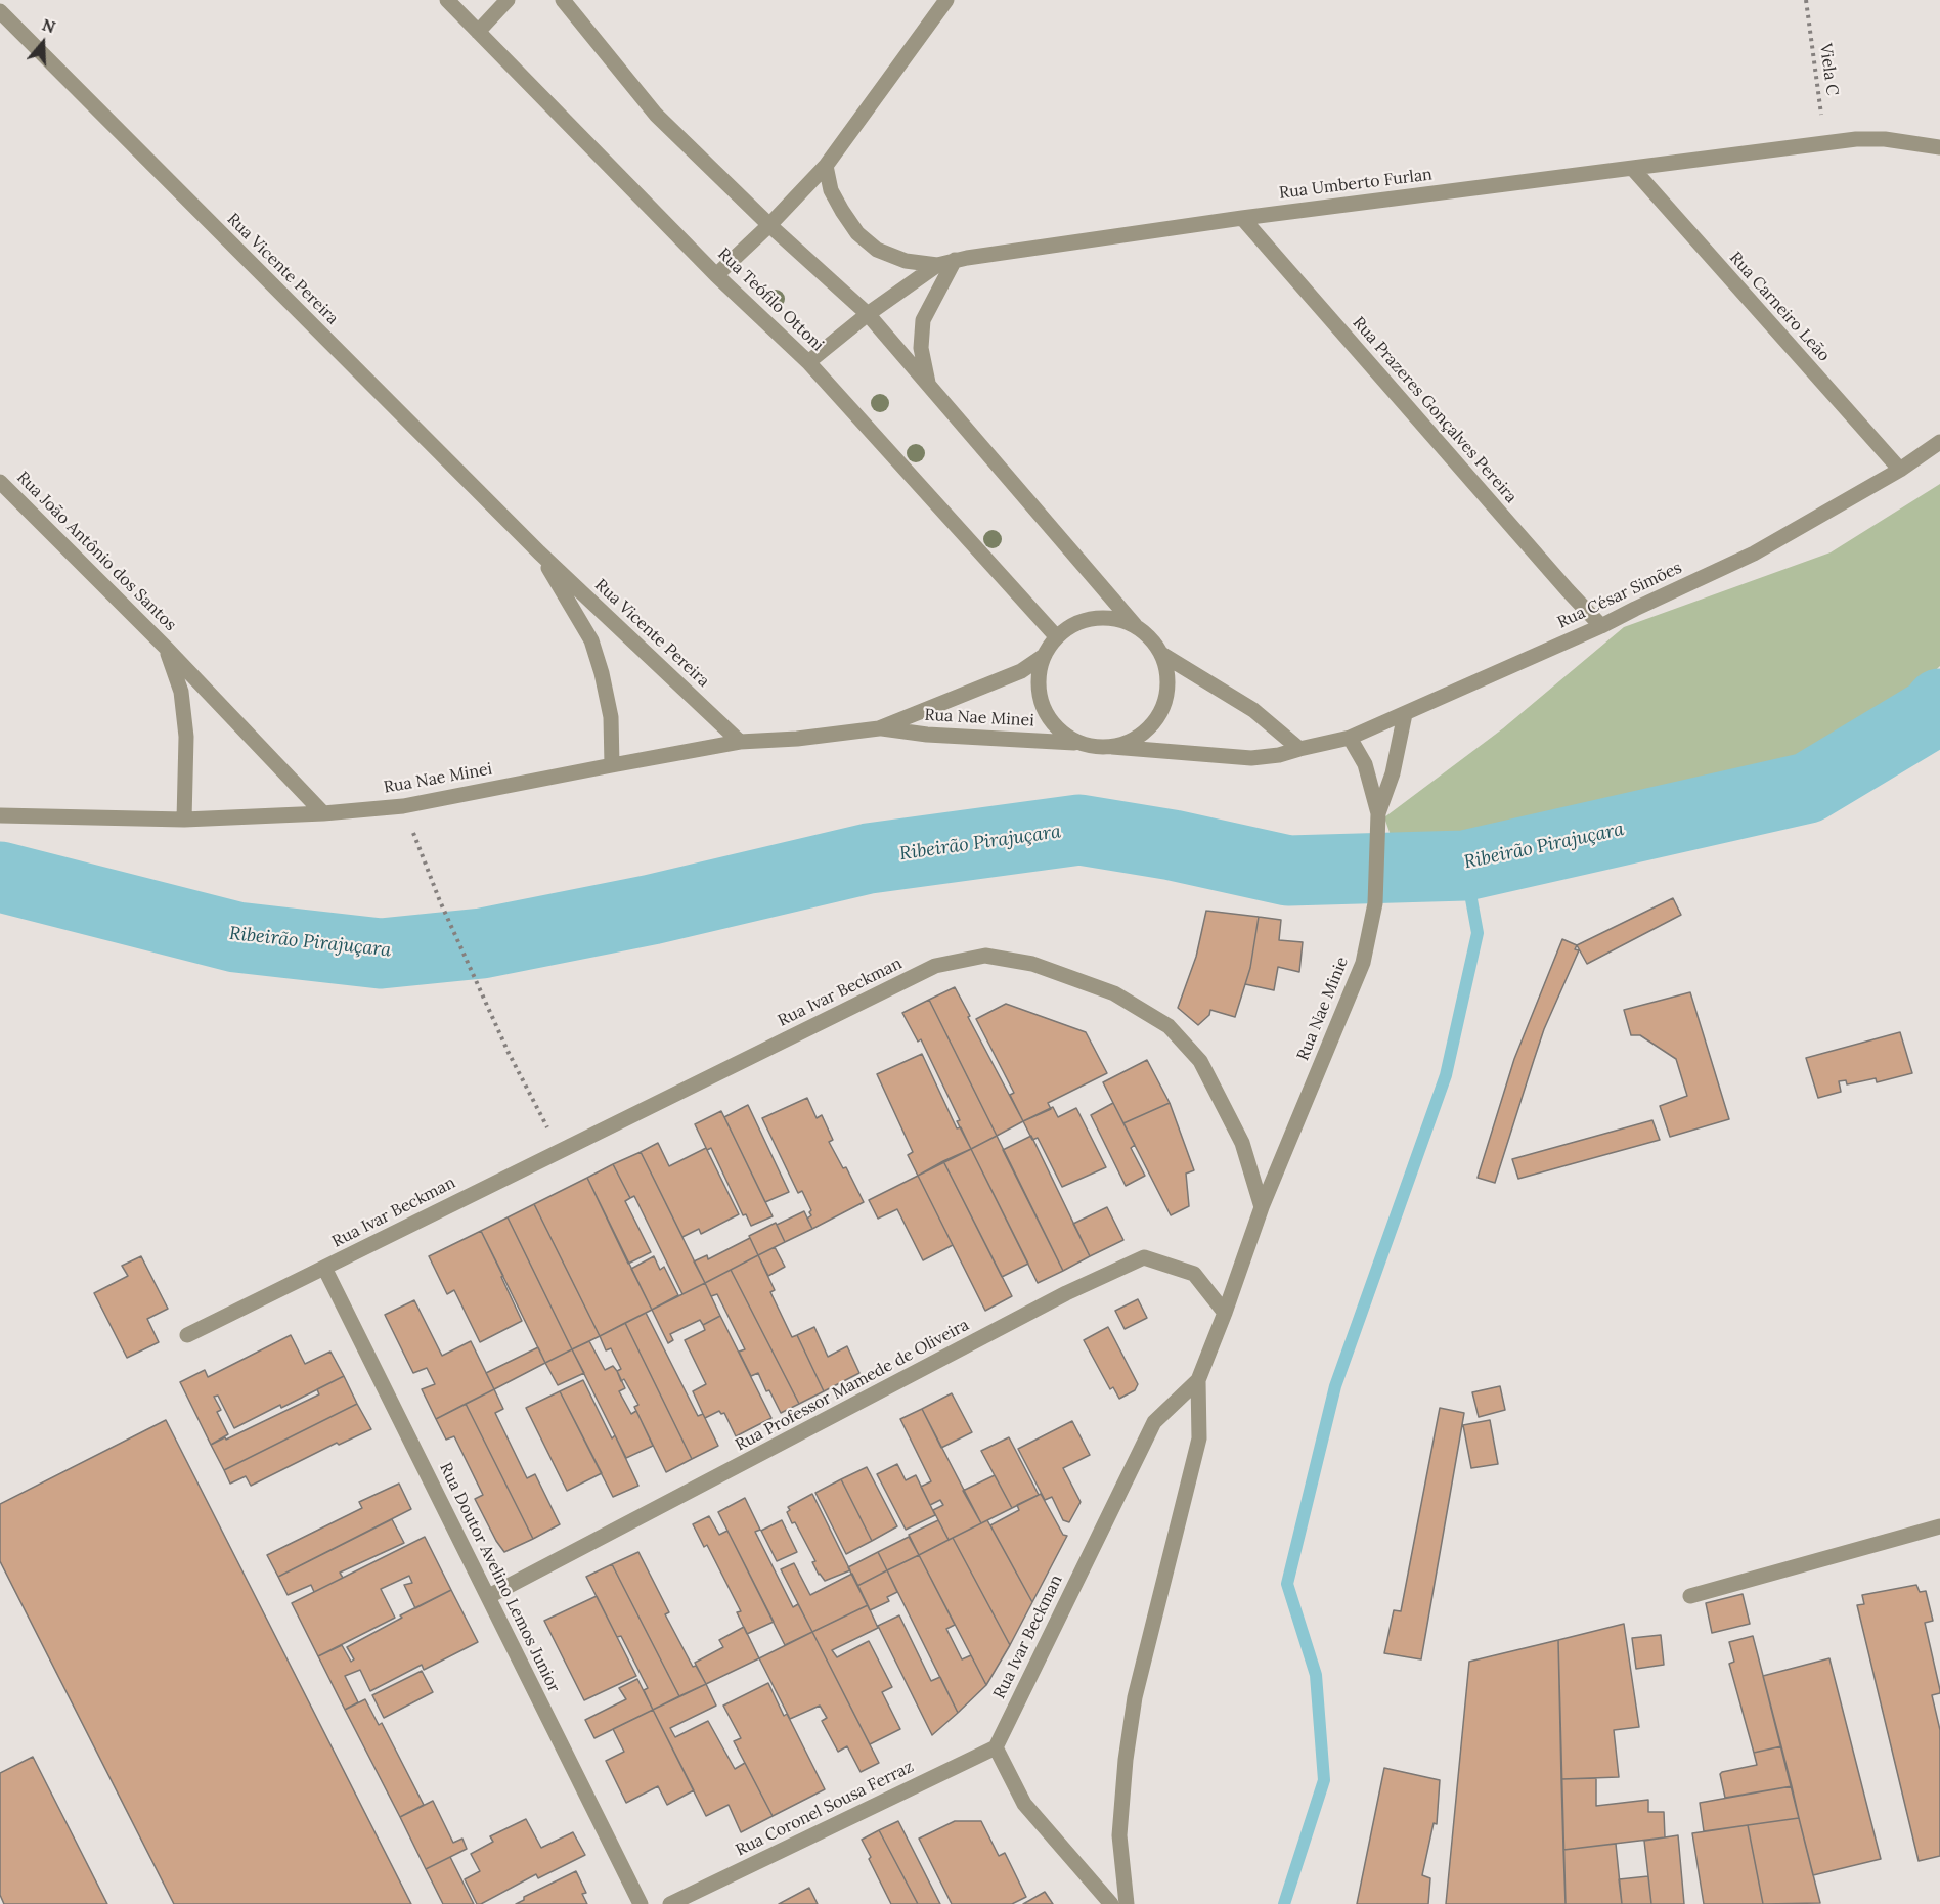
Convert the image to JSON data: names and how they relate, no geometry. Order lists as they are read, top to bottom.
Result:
{
  "streets": {
    "street": [
      "Rua Umberto Furlan",
      "Rua Vicente Pereira",
      "Rua Teófilo Ottoni",
      "Rua Carneiro Leão",
      "Rua Prazeres Gonçalves Pereira",
      "Rua João Antônio dos Santos",
      "Rua César Simões",
      "Rua Nae Minei",
      "Rua Ivar Beckman",
      "Rua Nae Minie",
      "Rua Professor Mamede de Oliveira",
      "Rua Doutor Avelino Lemos Junior",
      "Rua Coronel Sousa Ferraz"
    ],
    "path": ["Viela C"]
  },
  "crossings": [
    ["Viela C", "Rua Umberto Furlan"],
    ["Rua Umberto Furlan", "Rua Teófilo Ottoni"],
    ["Rua Umberto Furlan", "Rua Carneiro Leão"],
    ["Rua Umberto Furlan", "Rua Prazeres Gonçalves Pereira"],
    ["Rua Vicente Pereira", "Rua Nae Minei"],
    ["Rua Teófilo Ottoni", "Rua César Simões"],
    ["Rua Teófilo Ottoni", "Rua Nae Minei"],
    ["Rua Carneiro Leão", "Rua César Simões"],
    ["Rua Prazeres Gonçalves Pereira", "Rua César Simões"],
    ["Rua João Antônio dos Santos", "Rua Nae Minei"],
    ["Rua César Simões", "Rua Nae Minei"],
    ["Rua César Simões", "Rua Nae Minie"],
    ["Rua Ivar Beckman", "Rua Nae Minie"],
    ["Rua Ivar Beckman", "Rua Professor Mamede de Oliveira"],
    ["Rua Ivar Beckman", "Rua Doutor Avelino Lemos Junior"],
    ["Rua Ivar Beckman", "Rua Coronel Sousa Ferraz"],
    ["Rua Professor Mamede de Oliveira", "Rua Doutor Avelino Lemos Junior"]
  ],
  "water": ["Ribeirão Pirajuçara"],
  "north": "top"
}
